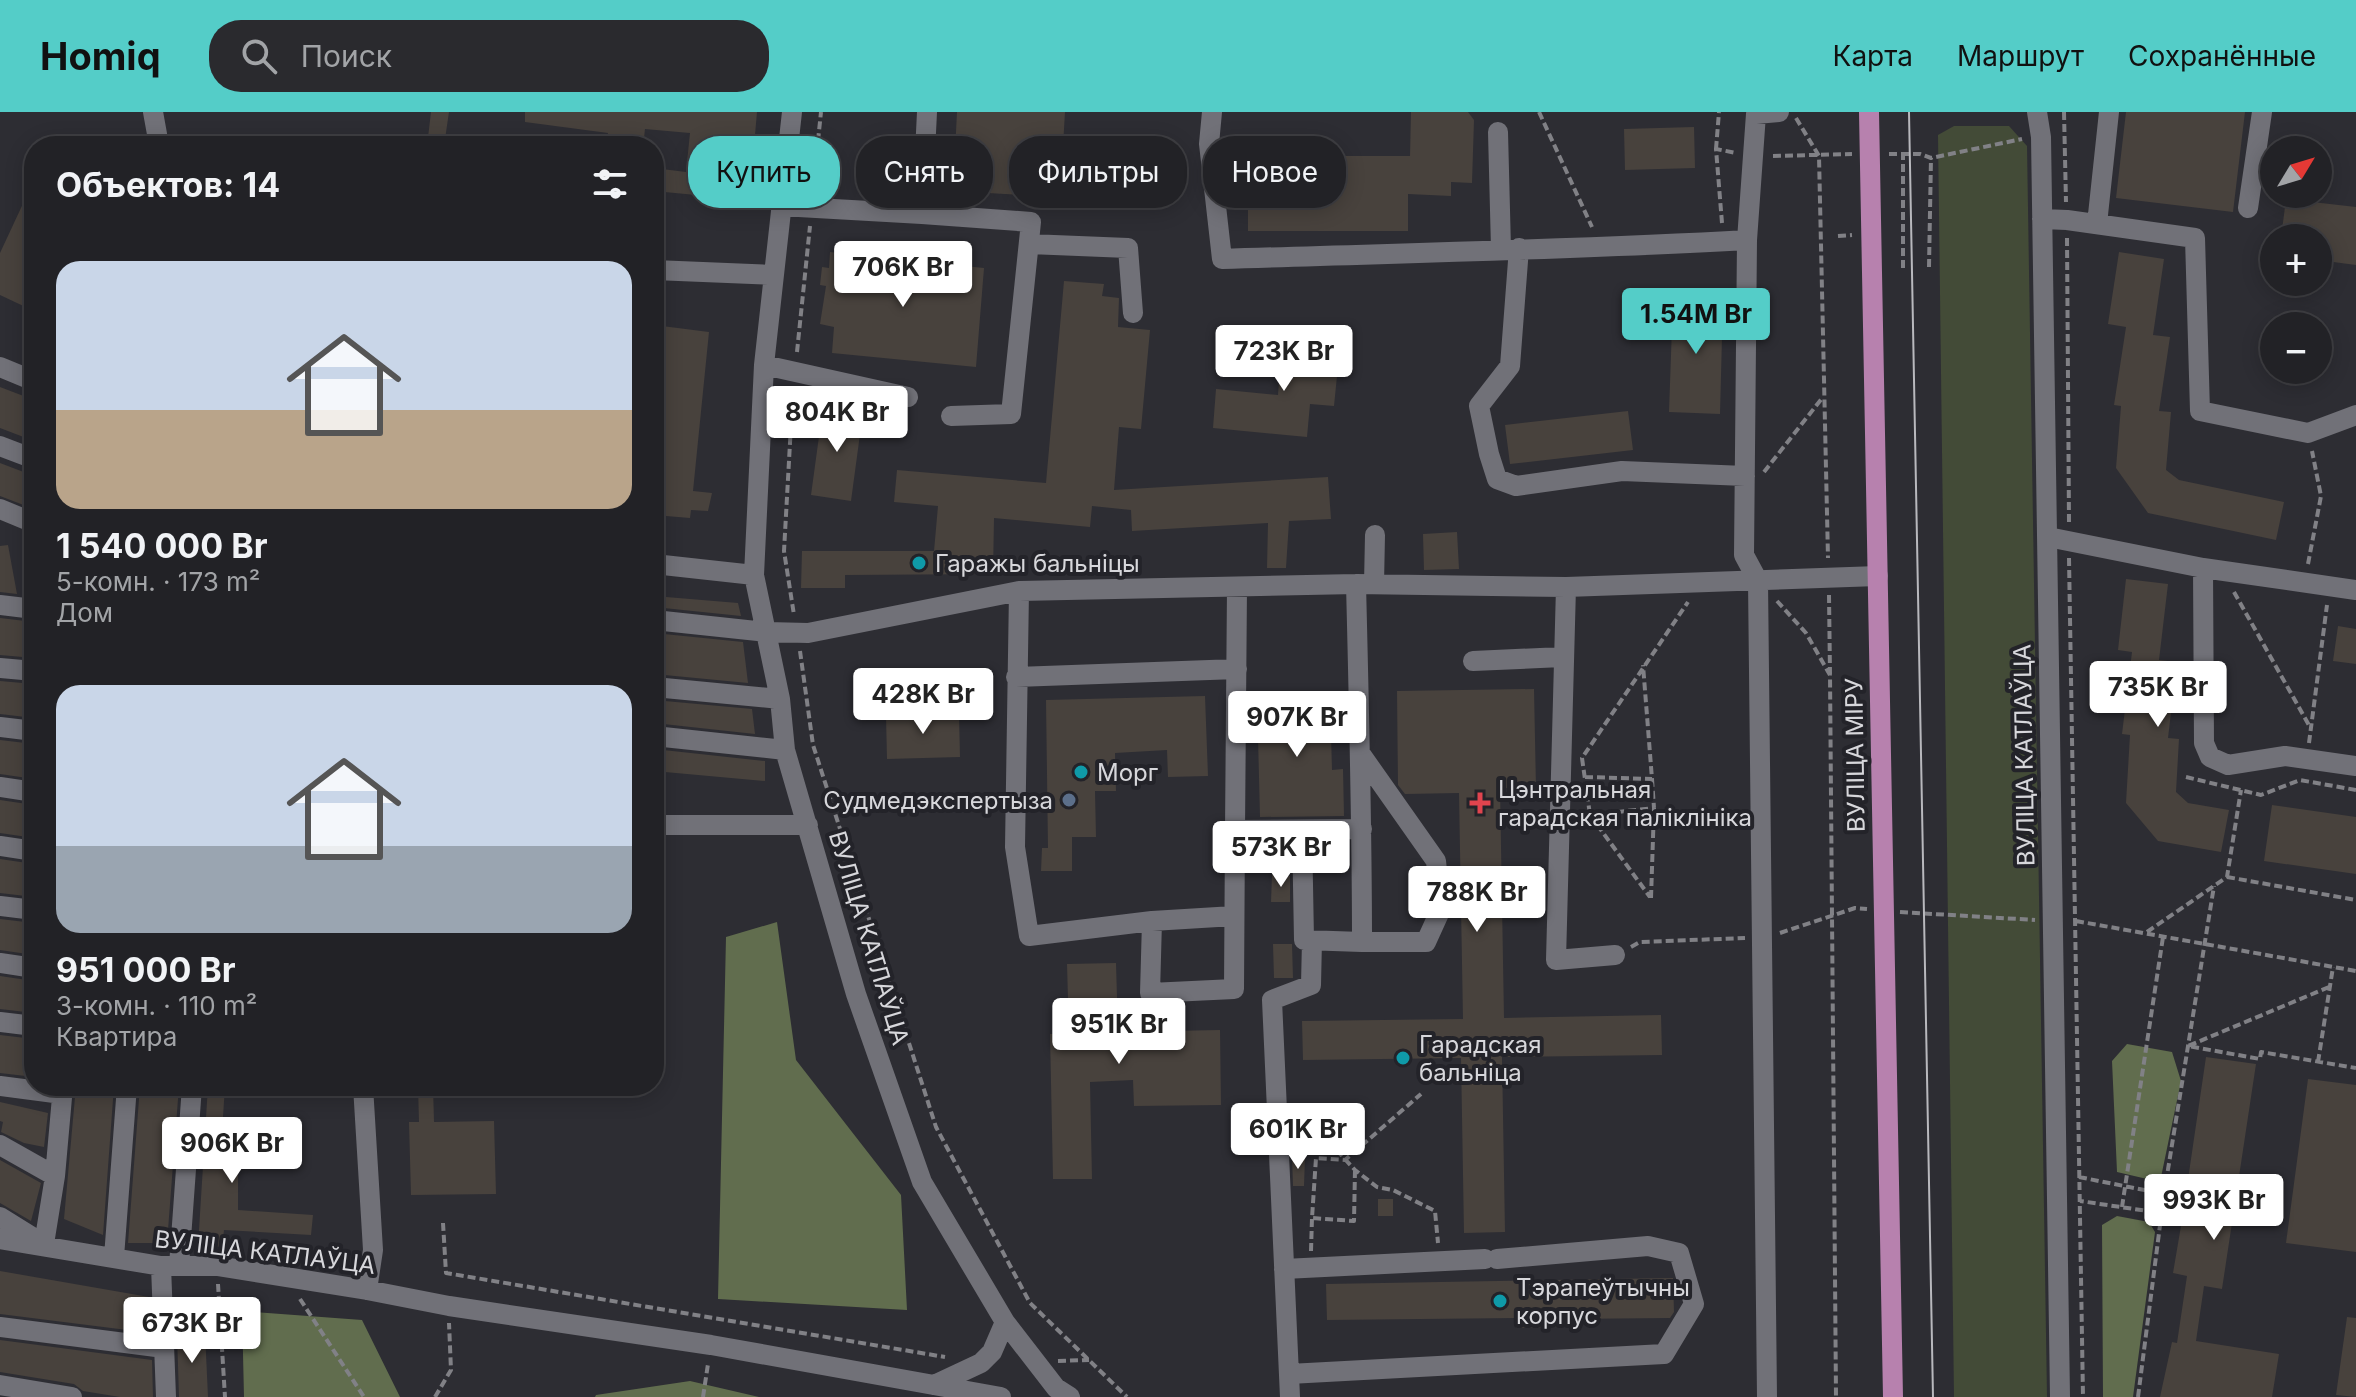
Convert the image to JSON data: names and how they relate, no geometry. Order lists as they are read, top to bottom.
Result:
{
  "streets": {
    "main road": ["ВУЛІЦА МІРУ"],
    "street": ["ВУЛІЦА КАТЛАЎЦА"]
  },
  "places": {
    "other": [
      "Гаражы бальніцы",
      "Морг",
      "Судмедэкспертыза",
      "Гарадская бальніца",
      "Тэрапеўтычны корпус"
    ],
    "health": ["Цэнтральная гарадская паліклініка"]
  },
  "north": "top right",
  "page": {
    "header": "Homiq",
    "search": "Поиск",
    "nav": ["Карта", "Маршрут", "Сохранённые"],
    "map_buttons": ["+", "−"],
    "chip": [
      "Купить",
      "Снять",
      "Фильтры",
      "Новое"
    ],
    "heading": "Объектов: 14",
    "list": [
      {
        "name": "1 540 000 Br",
        "note": "5-комн. · 173 m² · Дом"
      },
      {
        "name": "951 000 Br",
        "note": "3-комн. · 110 m² · Квартира"
      }
    ],
    "price": [
      "706K Br",
      "1.54M Br",
      "723K Br",
      "804K Br",
      "735K Br",
      "428K Br",
      "907K Br",
      "573K Br",
      "788K Br",
      "951K Br",
      "601K Br",
      "906K Br",
      "993K Br",
      "673K Br"
    ]
  }
}
